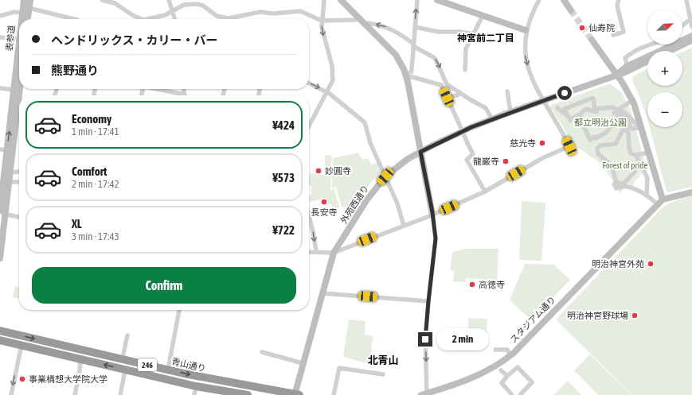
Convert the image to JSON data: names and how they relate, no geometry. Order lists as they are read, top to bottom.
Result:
{
  "streets": {
    "highway": ["246", "青山通り"],
    "main road": ["表参道", "外苑西通り", "スタジアム通り"]
  },
  "crossings": [
    ["外苑西通り", "青山通り"]
  ],
  "districts": ["神宮前二丁目", "北青山"],
  "parks": ["都立明治公園", "Forest of pride"],
  "places": [
    "仙寿院",
    "慈光寺",
    "龍巌寺",
    "妙圓寺",
    "長安寺",
    "明治神宮外苑",
    "高徳寺",
    "明治神宮野球場",
    "事業構想大学院大学"
  ],
  "north": "top right",
  "page": {
    "map_buttons": ["+", "−"],
    "banner": ["ヘンドリックス・カリー・バー", "熊野通り"],
    "list": [
      {
        "name": "Economy",
        "note": "1 min · 17:41",
        "value": "¥424"
      },
      {
        "name": "Comfort",
        "note": "2 min · 17:42",
        "value": "¥573"
      },
      {
        "name": "XL",
        "note": "3 min · 17:43",
        "value": "¥722"
      }
    ],
    "buttons": "Confirm",
    "bubble": "2 min"
  }
}
